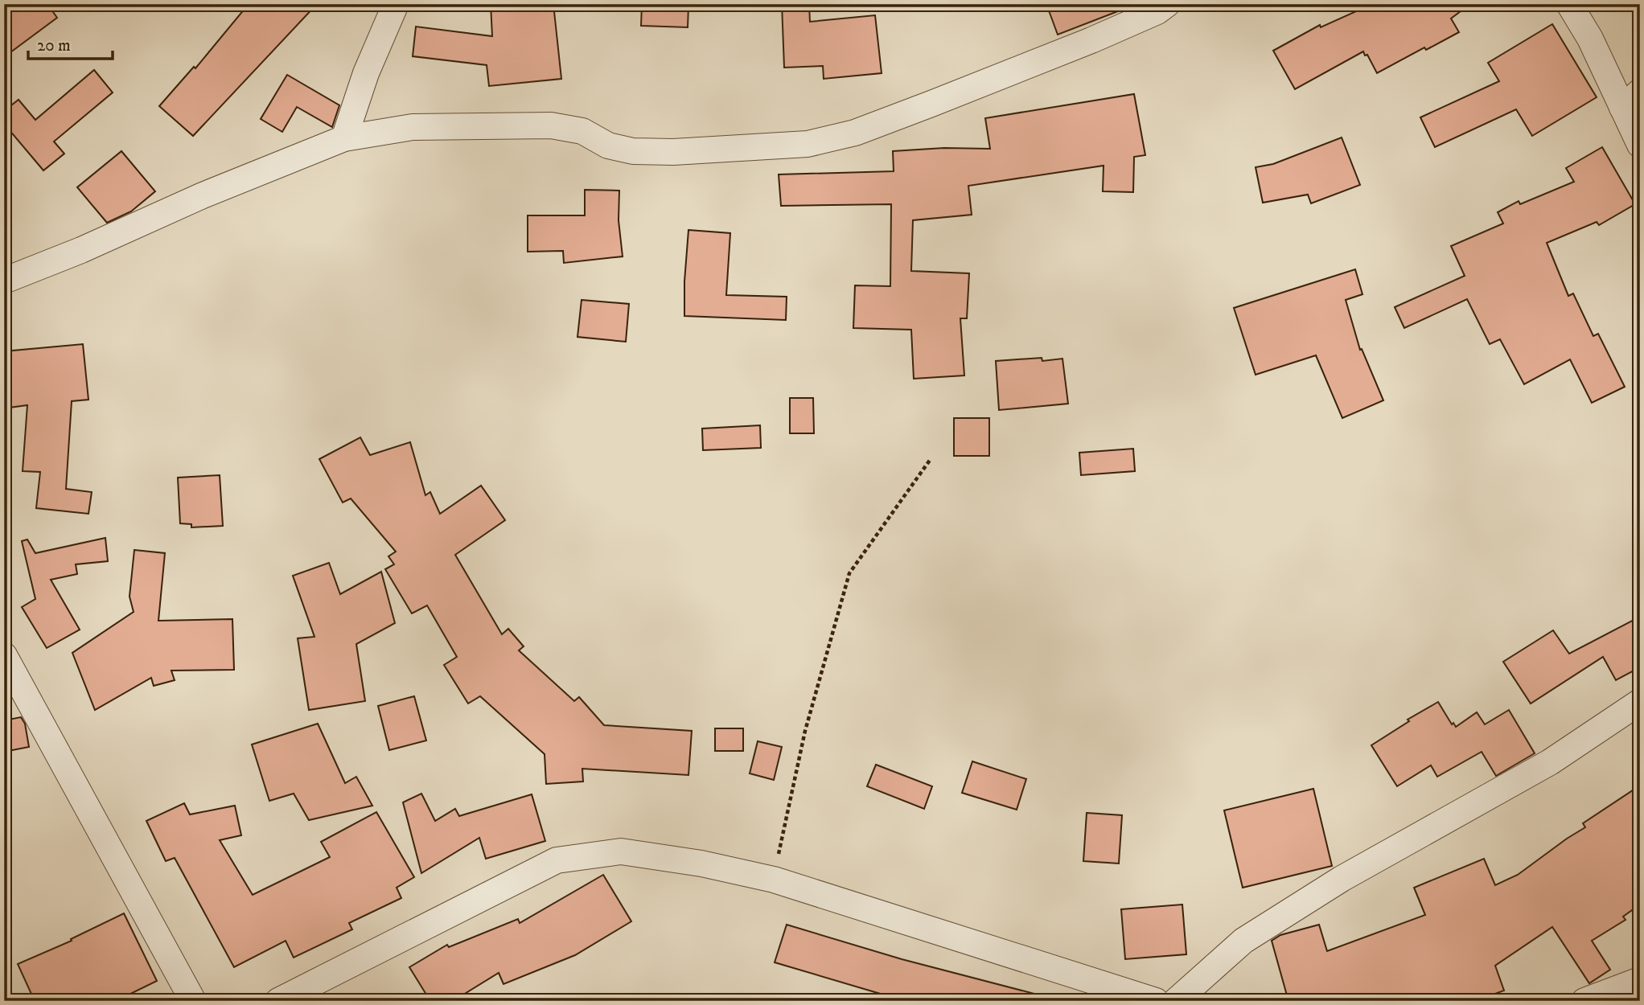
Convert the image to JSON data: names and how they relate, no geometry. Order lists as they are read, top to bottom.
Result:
{
  "scale_bar": "20 m"
}
